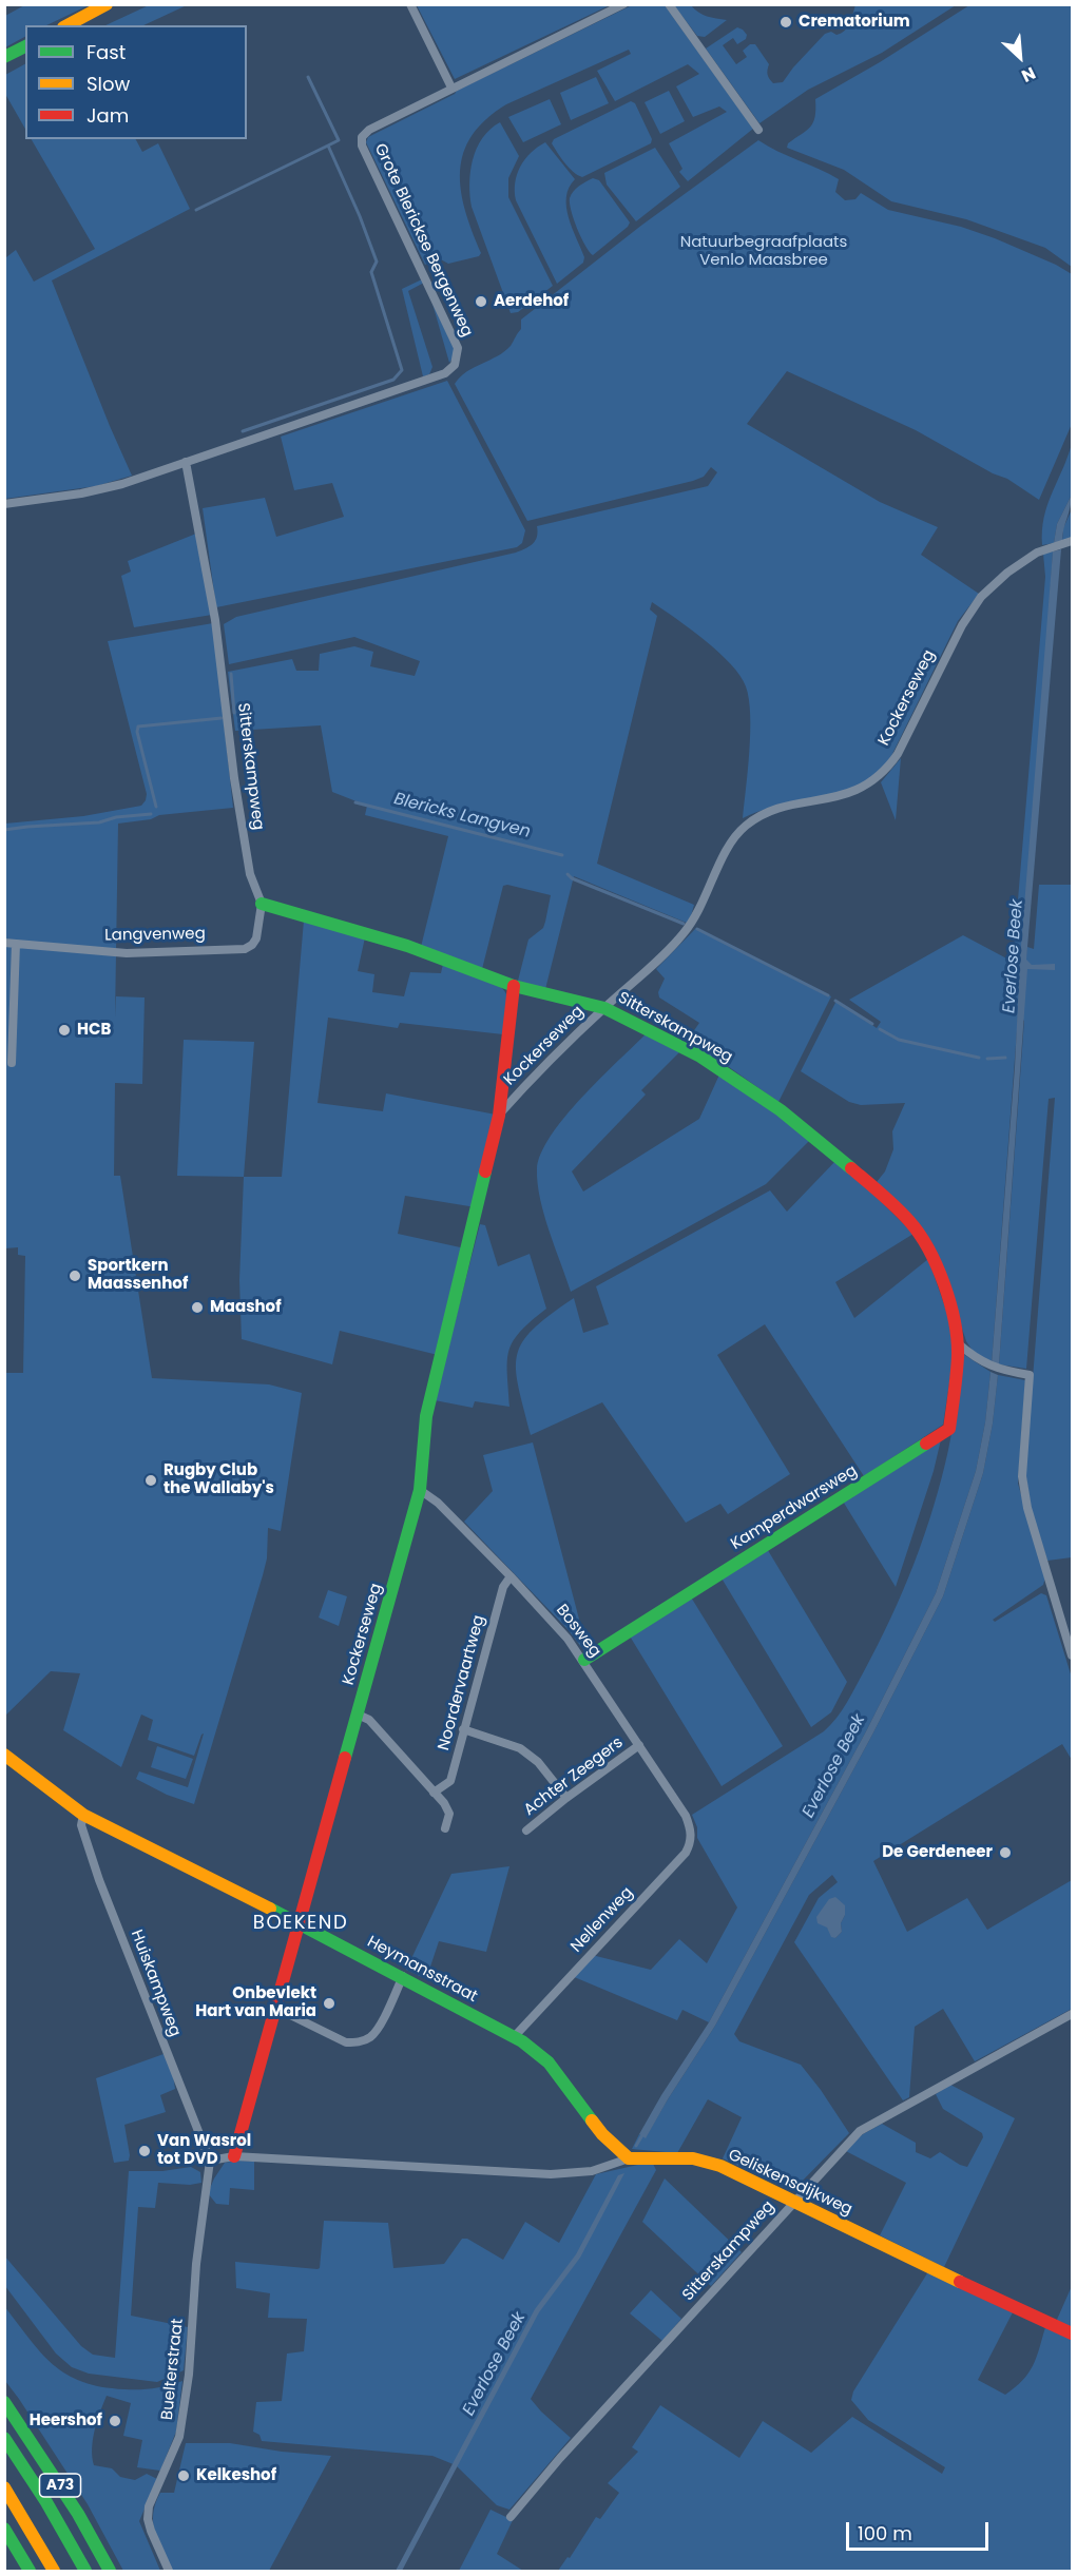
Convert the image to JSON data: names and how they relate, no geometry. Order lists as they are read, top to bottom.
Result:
{
  "streets": {
    "main road": [
      "Kockerseweg",
      "Sitterskampweg",
      "Kamperdwarsweg",
      "Heymansstraat",
      "Geliskensdijkweg",
      "A73"
    ],
    "street": [
      "Grote Blerickse Bergenweg",
      "Langvenweg",
      "Bosweg",
      "Noordervaartweg",
      "Achter Zeegers",
      "Nellenweg",
      "Huiskampweg",
      "Buelterstraat"
    ]
  },
  "crossings": [
    ["Grote Blerickse Bergenweg", "Sitterskampweg"],
    ["Kockerseweg", "Sitterskampweg"],
    ["Kockerseweg", "Bosweg"],
    ["Kockerseweg", "Heymansstraat"],
    ["Kockerseweg", "Geliskensdijkweg"],
    ["Sitterskampweg", "Langvenweg"],
    ["Sitterskampweg", "Kamperdwarsweg"],
    ["Sitterskampweg", "Geliskensdijkweg"],
    ["Kamperdwarsweg", "Bosweg"],
    ["Bosweg", "Noordervaartweg"],
    ["Bosweg", "Achter Zeegers"],
    ["Bosweg", "Nellenweg"],
    ["Nellenweg", "Heymansstraat"],
    ["Heymansstraat", "Huiskampweg"],
    ["Heymansstraat", "Geliskensdijkweg"],
    ["Huiskampweg", "Geliskensdijkweg"],
    ["Huiskampweg", "Buelterstraat"],
    ["Geliskensdijkweg", "Buelterstraat"]
  ],
  "districts": ["BOEKEND"],
  "water": ["Blericks Langven", "Everlose Beek"],
  "parks": ["Natuurbegraafplaats Venlo Maasbree"],
  "places": [
    "Crematorium",
    "Aerdehof",
    "HCB",
    "Sportkern Maassenhof",
    "Maashof",
    "Rugby Club the Wallaby's",
    "De Gerdeneer",
    "Onbevlekt Hart van Maria",
    "Van Wasrol tot DVD",
    "Heershof",
    "Kelkeshof"
  ],
  "legend": ["Fast", "Slow", "Jam"],
  "scale_bar": "100 m",
  "north": "bottom right"
}
